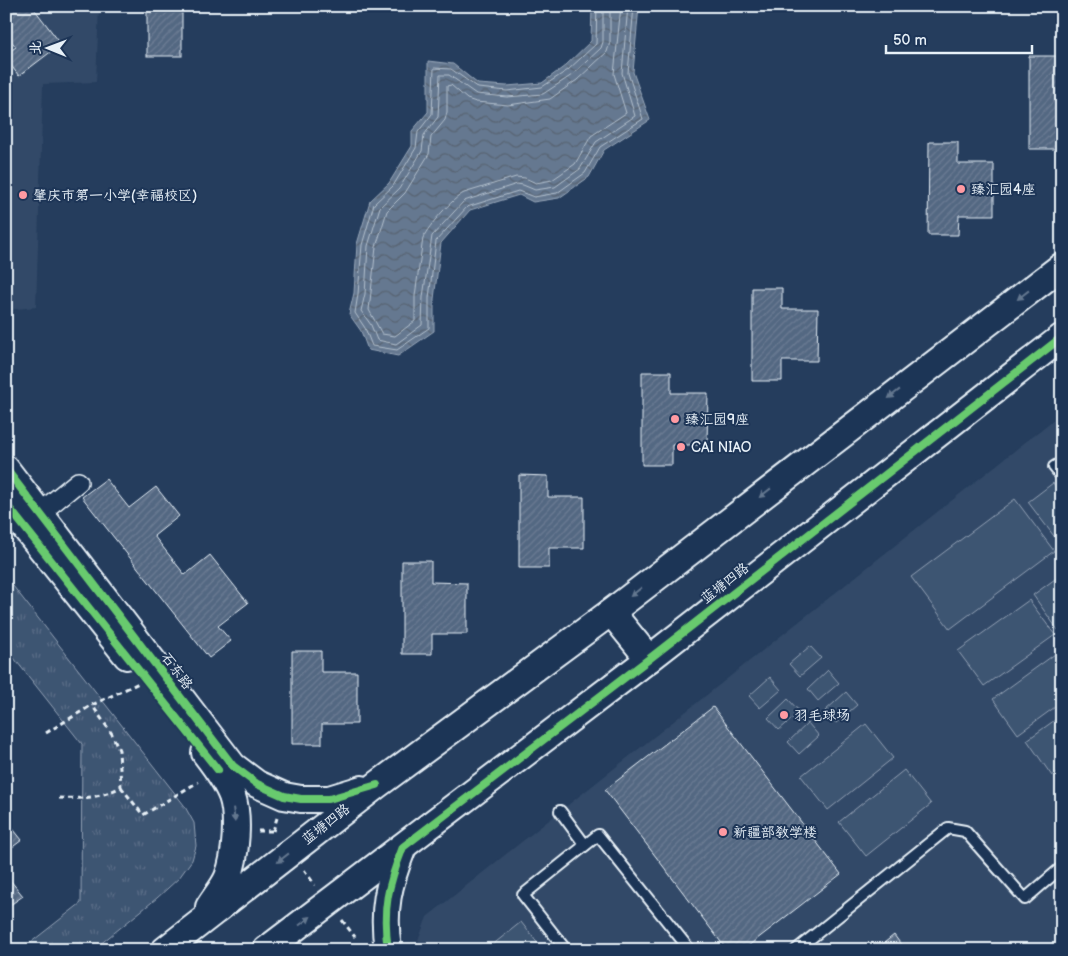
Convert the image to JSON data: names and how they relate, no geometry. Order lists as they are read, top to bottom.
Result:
{
  "streets": {
    "main road": ["蓝塘四路", "石东路"]
  },
  "crossings": [
    ["蓝塘四路", "石东路"]
  ],
  "places": [
    "臻汇园4座",
    "肇庆市第一小学(幸福校区)",
    "臻汇园9座",
    "CAI NIAO",
    "羽毛球场",
    "新疆部教学楼"
  ],
  "scale_bar": "50 m",
  "north": "left"
}
